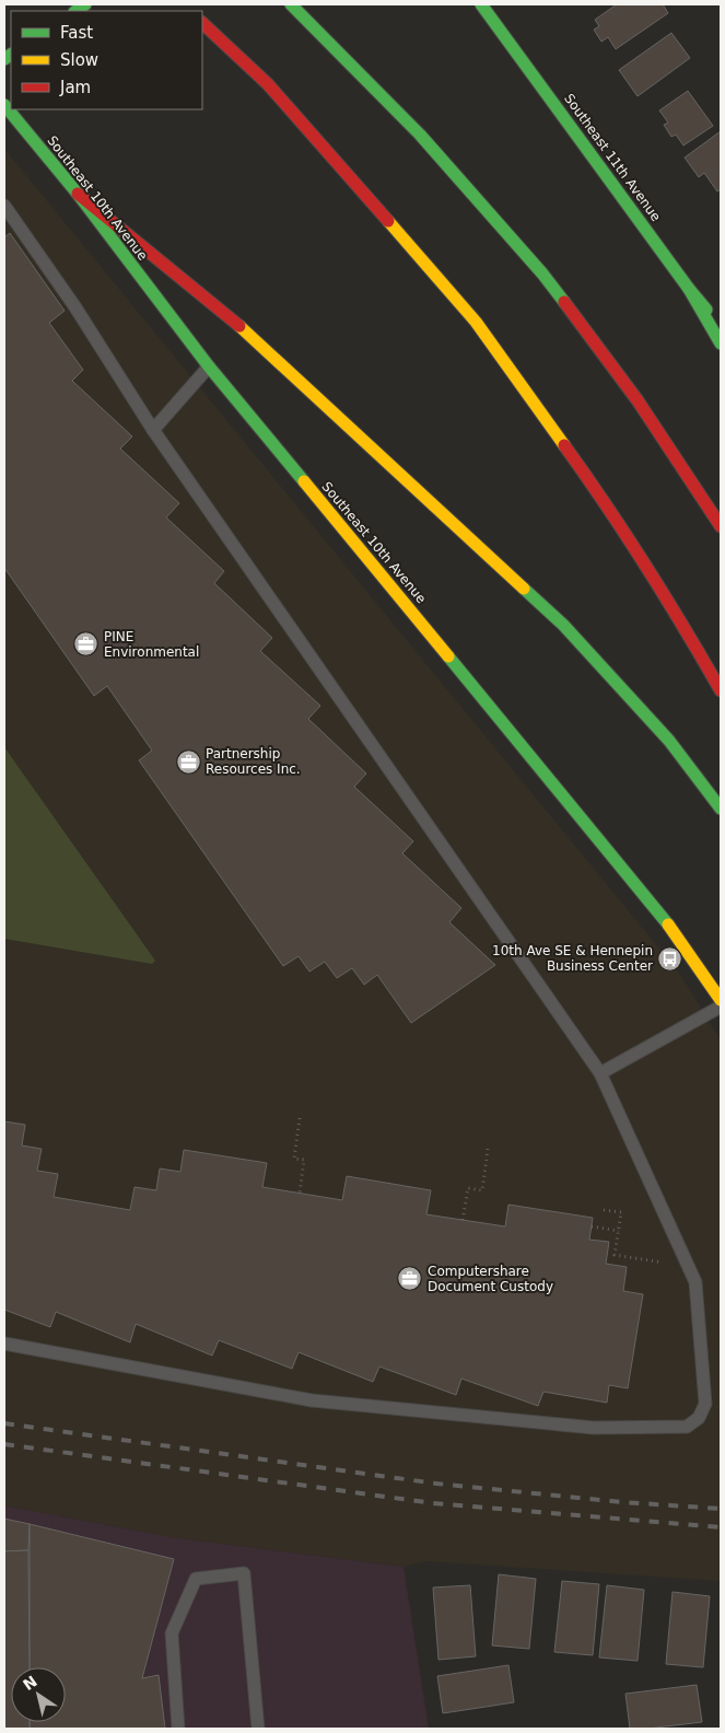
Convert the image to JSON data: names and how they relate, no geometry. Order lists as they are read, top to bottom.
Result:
{
  "streets": {
    "main road": ["Southeast 11th Avenue", "Southeast 10th Avenue"]
  },
  "places": {
    "office": ["PINE Environmental", "Partnership Resources Inc.", "Computershare Document Custody"],
    "bus stop": ["10th Ave SE & Hennepin Business Center"]
  },
  "legend": ["Fast", "Slow", "Jam"],
  "north": "top left"
}
